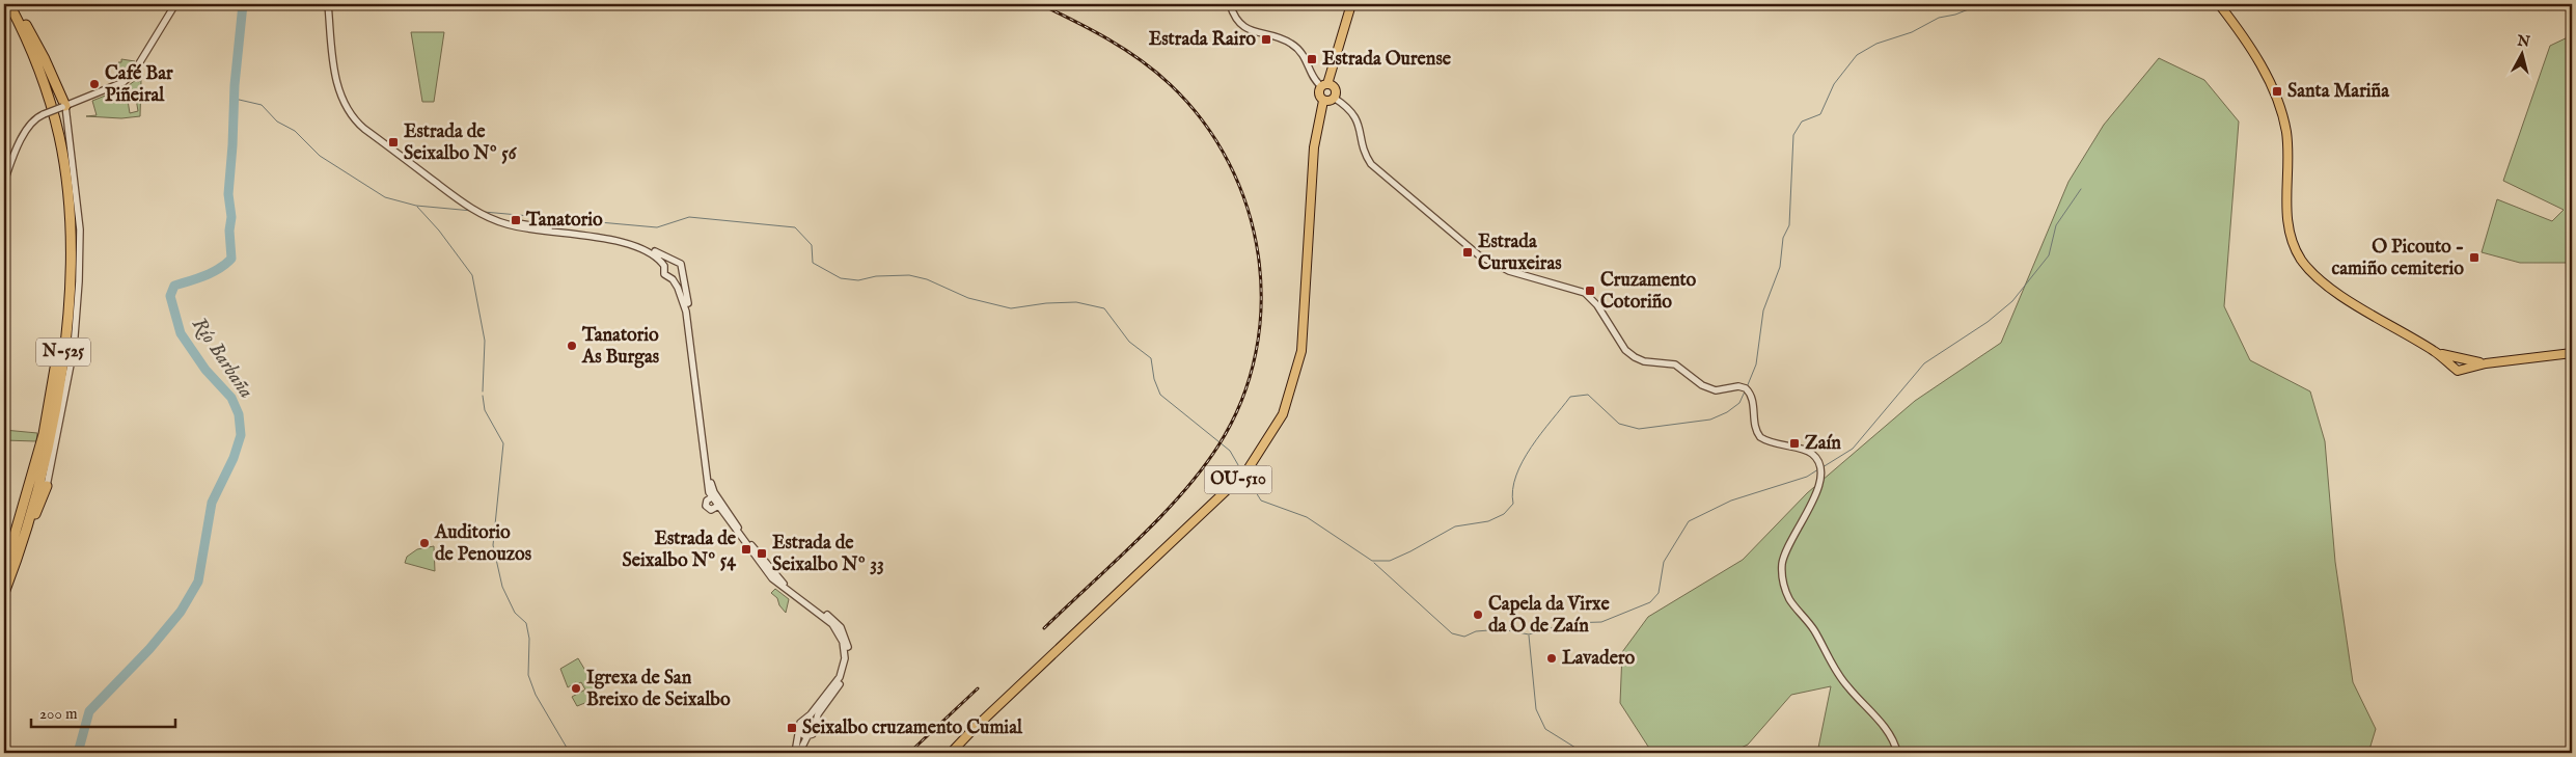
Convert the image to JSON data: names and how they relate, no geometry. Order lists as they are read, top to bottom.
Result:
{
  "streets": {
    "highway": ["N-525"],
    "main road": ["OU-510"]
  },
  "water": ["Río Barbaña"],
  "places": {
    "transit": [
      "Estrada Rairo",
      "Estrada Ourense",
      "Santa Mariña",
      "Estrada de Seixalbo Nº 56",
      "Tanatorio",
      "Estrada Curuxeiras",
      "O Picouto - camiño cemiterio",
      "Cruzamento Cotoriño",
      "Zaín",
      "Estrada de Seixalbo Nº 54",
      "Estrada de Seixalbo Nº 33",
      "Seixalbo cruzamento Cumial"
    ],
    "other": [
      "Café Bar Piñeiral",
      "Tanatorio As Burgas",
      "Auditorio de Penouzos",
      "Capela da Virxe da O de Zaín",
      "Lavadero",
      "Igrexa de San Breixo de Seixalbo"
    ]
  },
  "scale_bar": "200 m",
  "north": "top"
}
